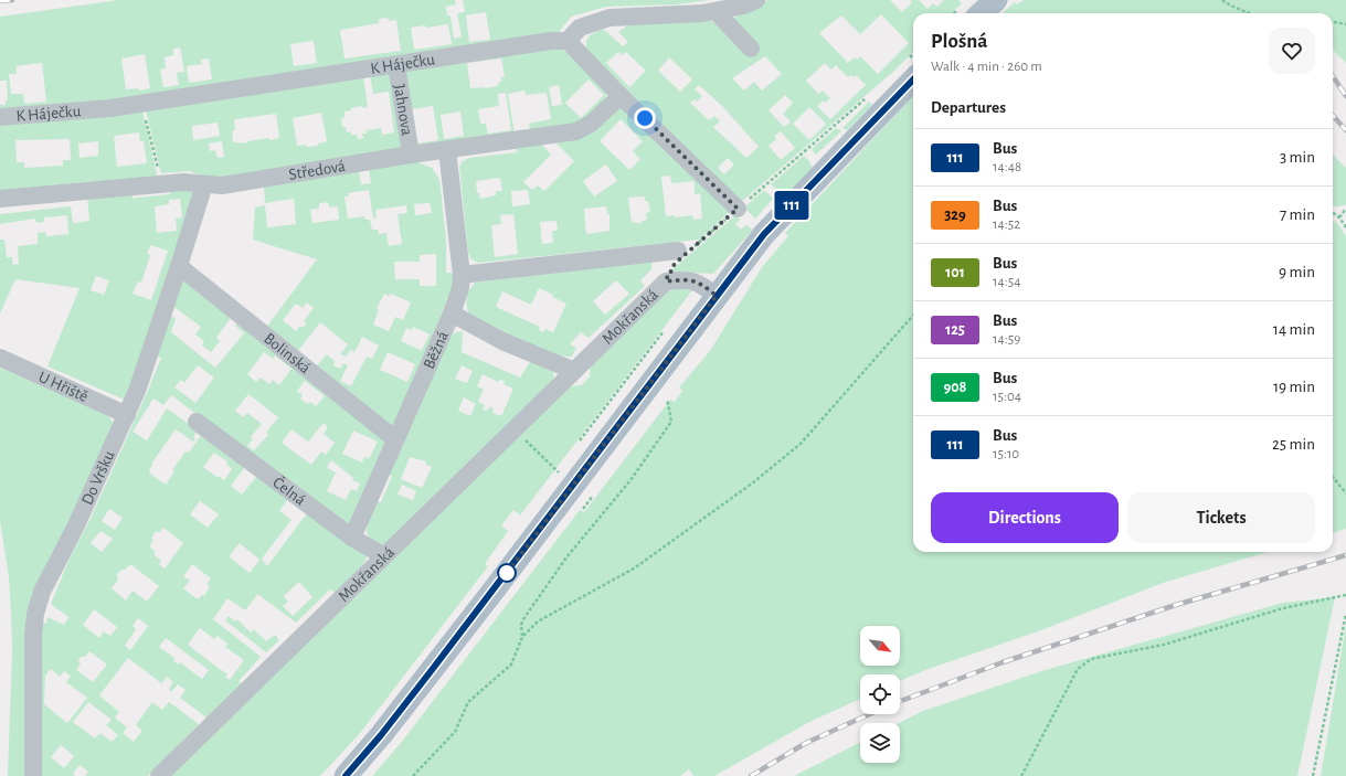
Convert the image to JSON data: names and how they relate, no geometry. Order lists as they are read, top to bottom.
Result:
{
  "streets": {
    "street": [
      "K Háječku",
      "Jahnova",
      "Středová",
      "Mokřanská",
      "Běžná",
      "Bolinská",
      "U Hřiště",
      "Do Vršku",
      "Čelná"
    ]
  },
  "crossings": [
    ["K Háječku", "Jahnova"],
    ["Jahnova", "Středová"],
    ["Středová", "Běžná"],
    ["Středová", "Do Vršku"],
    ["Mokřanská", "Čelná"],
    ["Běžná", "Bolinská"],
    ["Běžná", "Čelná"],
    ["Bolinská", "Do Vršku"],
    ["U Hřiště", "Do Vršku"]
  ],
  "lines": ["bus line 111"],
  "north": "bottom right",
  "page": {
    "on_map": "111",
    "heading": [
      ["Plošná", "Walk · 4 min · 260 m"],
      "Departures"
    ],
    "list": [
      {
        "mark": "111",
        "name": "Bus",
        "note": "14:48",
        "value": "3 min"
      },
      {
        "mark": "329",
        "name": "Bus",
        "note": "14:52",
        "value": "7 min"
      },
      {
        "mark": "101",
        "name": "Bus",
        "note": "14:54",
        "value": "9 min"
      },
      {
        "mark": "125",
        "name": "Bus",
        "note": "14:59",
        "value": "14 min"
      },
      {
        "mark": "908",
        "name": "Bus",
        "note": "15:04",
        "value": "19 min"
      },
      {
        "mark": "111",
        "name": "Bus",
        "note": "15:10",
        "value": "25 min"
      }
    ],
    "buttons": ["Directions", "Tickets"]
  }
}
